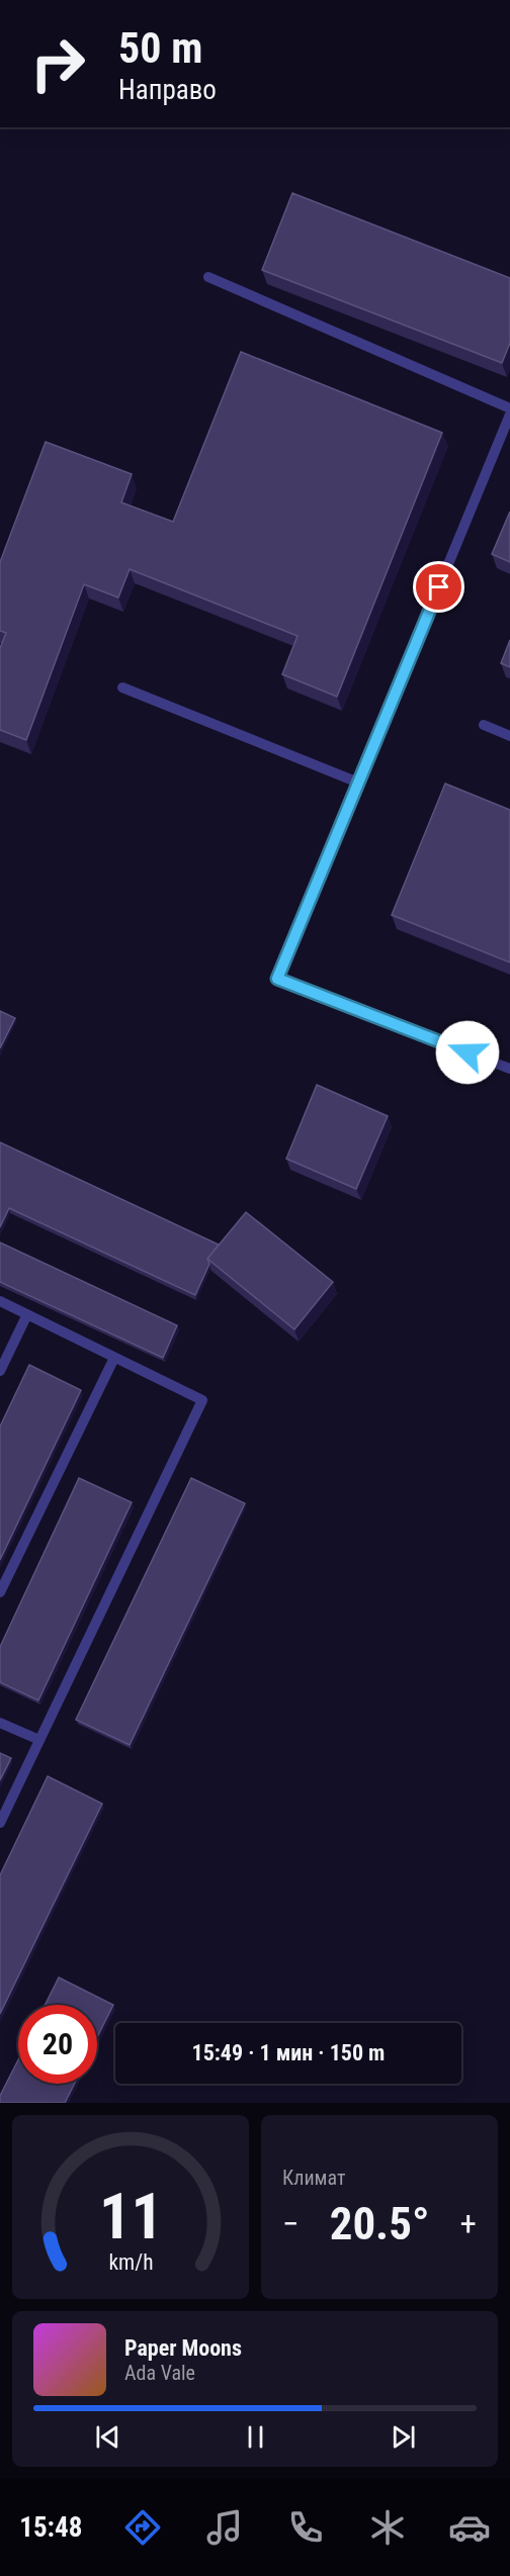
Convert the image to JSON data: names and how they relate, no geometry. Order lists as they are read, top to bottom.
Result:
{
  "page": {
    "turn": ["50 m", "Направо"],
    "limit": "20",
    "trip": "15:49 · 1 мин · 150 m",
    "tile": "Климат",
    "heat": ["−", "20.5°", "+"],
    "song": ["Paper Moons", "Ada Vale"],
    "tabs": "15:48",
    "gauge": ["11", "km/h"]
  }
}
